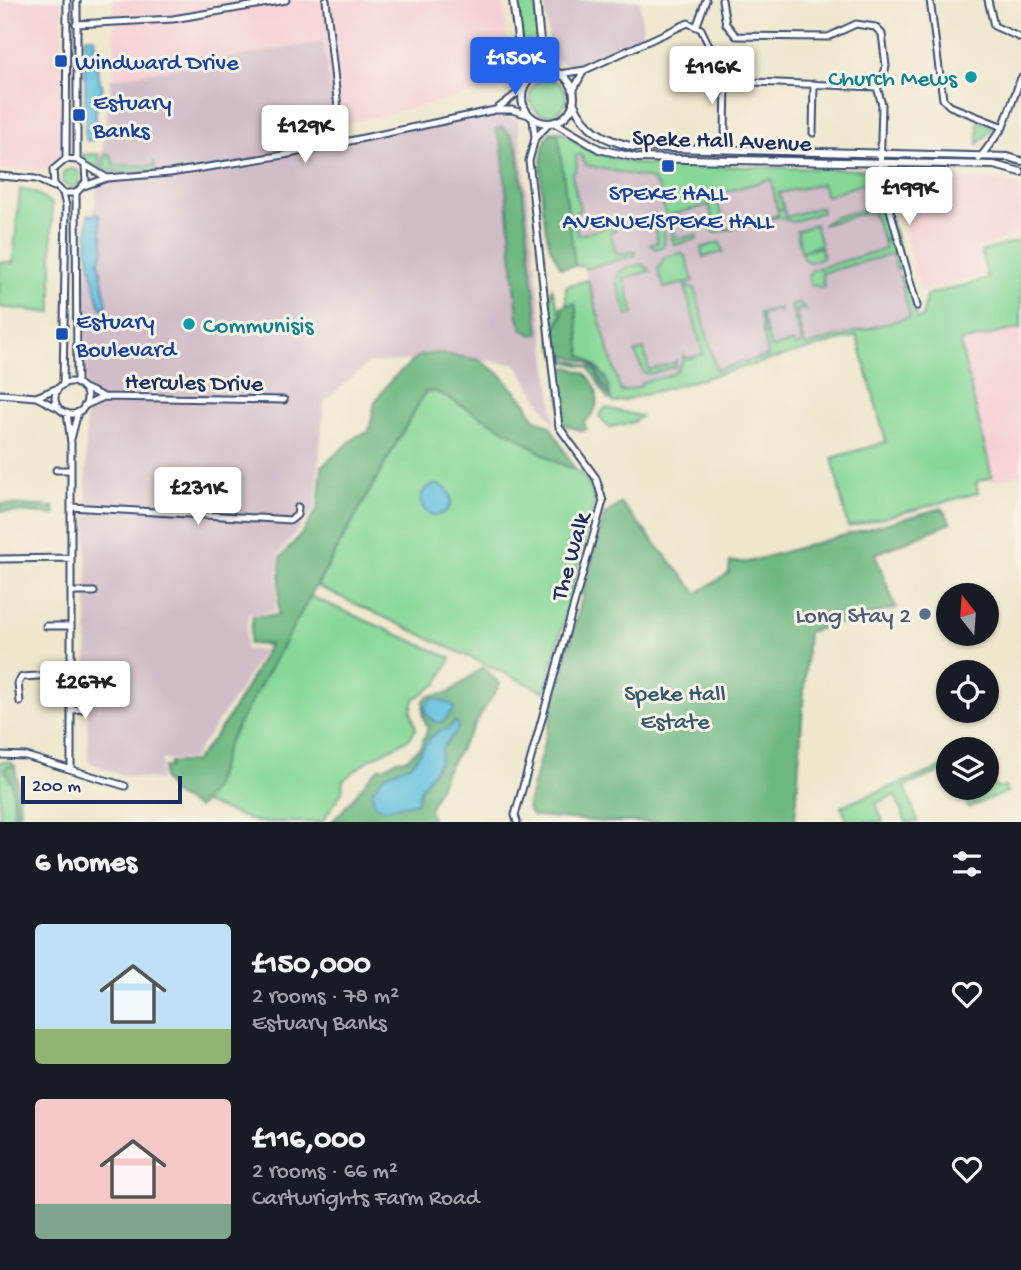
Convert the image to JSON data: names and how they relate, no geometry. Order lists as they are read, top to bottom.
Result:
{
  "streets": {
    "street": ["Speke Hall Avenue", "Hercules Drive", "The Walk"]
  },
  "crossings": [
    ["Speke Hall Avenue", "The Walk"]
  ],
  "parks": ["Speke Hall Estate"],
  "places": {
    "transit": [
      "Windward Drive",
      "Estuary Banks",
      "SPEKE HALL AVENUE/SPEKE HALL",
      "Estuary Boulevard"
    ],
    "other": ["Church Mews", "Communisis", "Long Stay 2"]
  },
  "scale_bar": "200 m",
  "north": "top",
  "page": {
    "price": [
      "£150K",
      "£116K",
      "£129K",
      "£199K",
      "£231K",
      "£267K"
    ],
    "scale": "200 m",
    "heading": "6 homes",
    "list": [
      {
        "name": "£150,000",
        "note": "2 rooms · 78 m² · Estuary Banks"
      },
      {
        "name": "£116,000",
        "note": "2 rooms · 66 m² · Cartwrights Farm Road"
      }
    ]
  }
}
